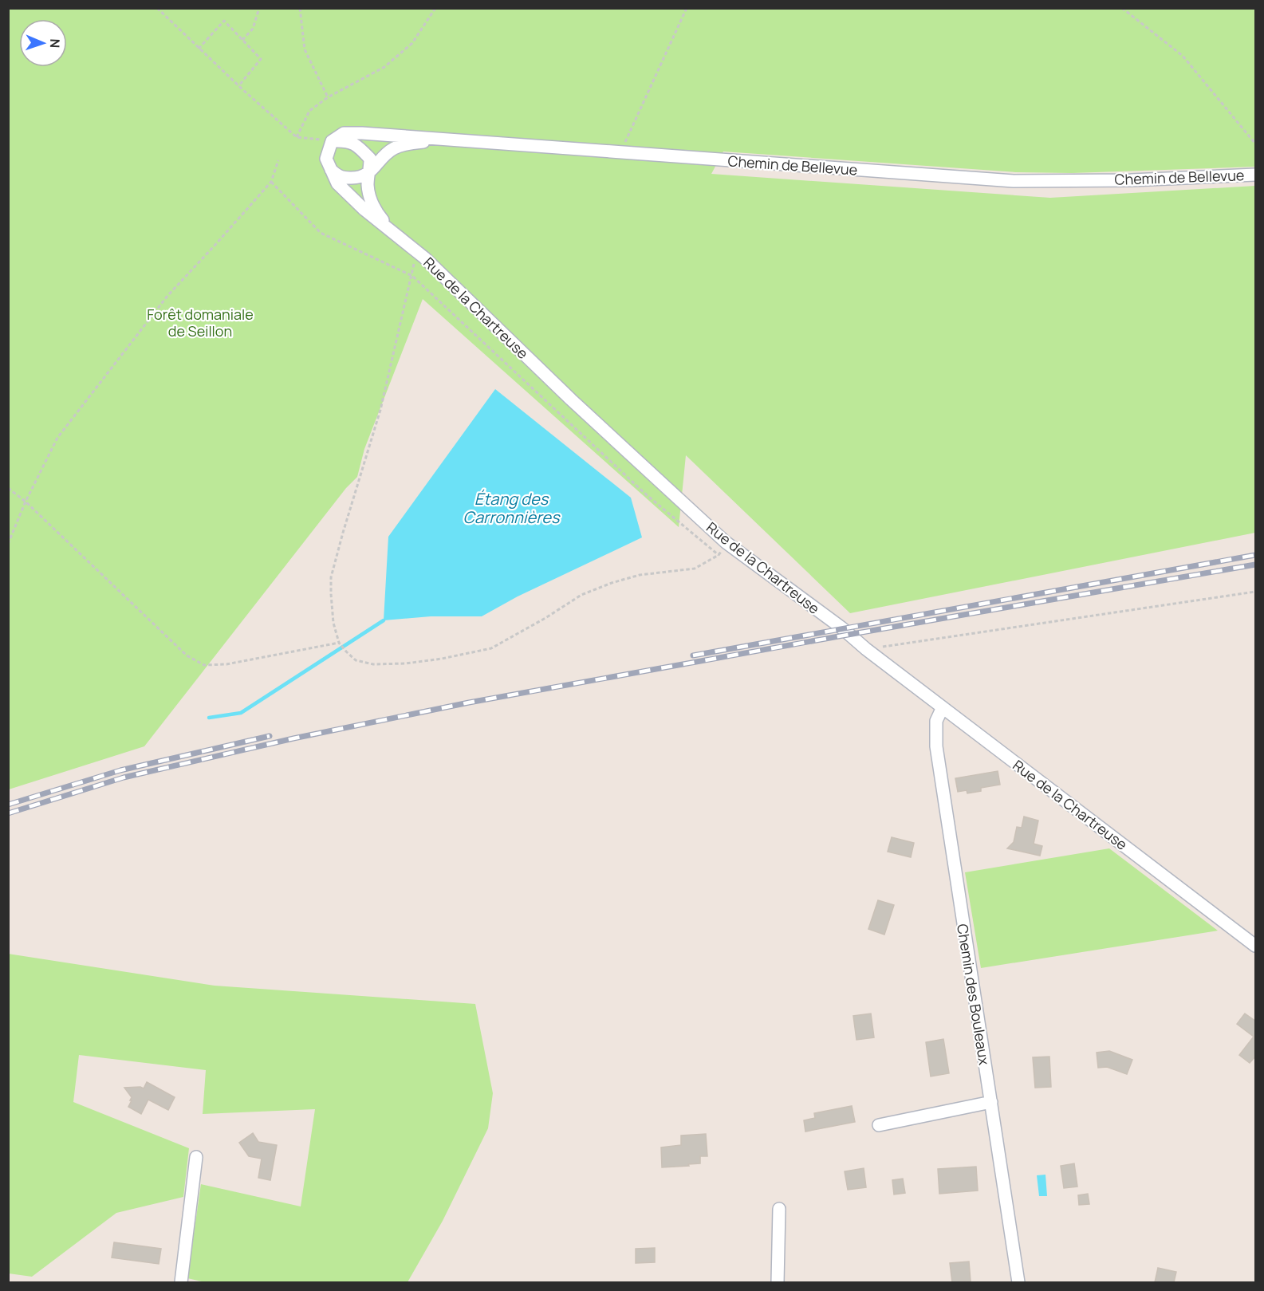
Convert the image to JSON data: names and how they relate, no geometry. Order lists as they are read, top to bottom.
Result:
{
  "streets": {
    "street": ["Chemin de Bellevue", "Rue de la Chartreuse", "Chemin des Bouleaux"]
  },
  "crossings": [
    ["Chemin de Bellevue", "Rue de la Chartreuse"],
    ["Rue de la Chartreuse", "Chemin des Bouleaux"]
  ],
  "water": ["Étang des Carronnières"],
  "parks": ["Forêt domaniale de Seillon"],
  "north": "right"
}
